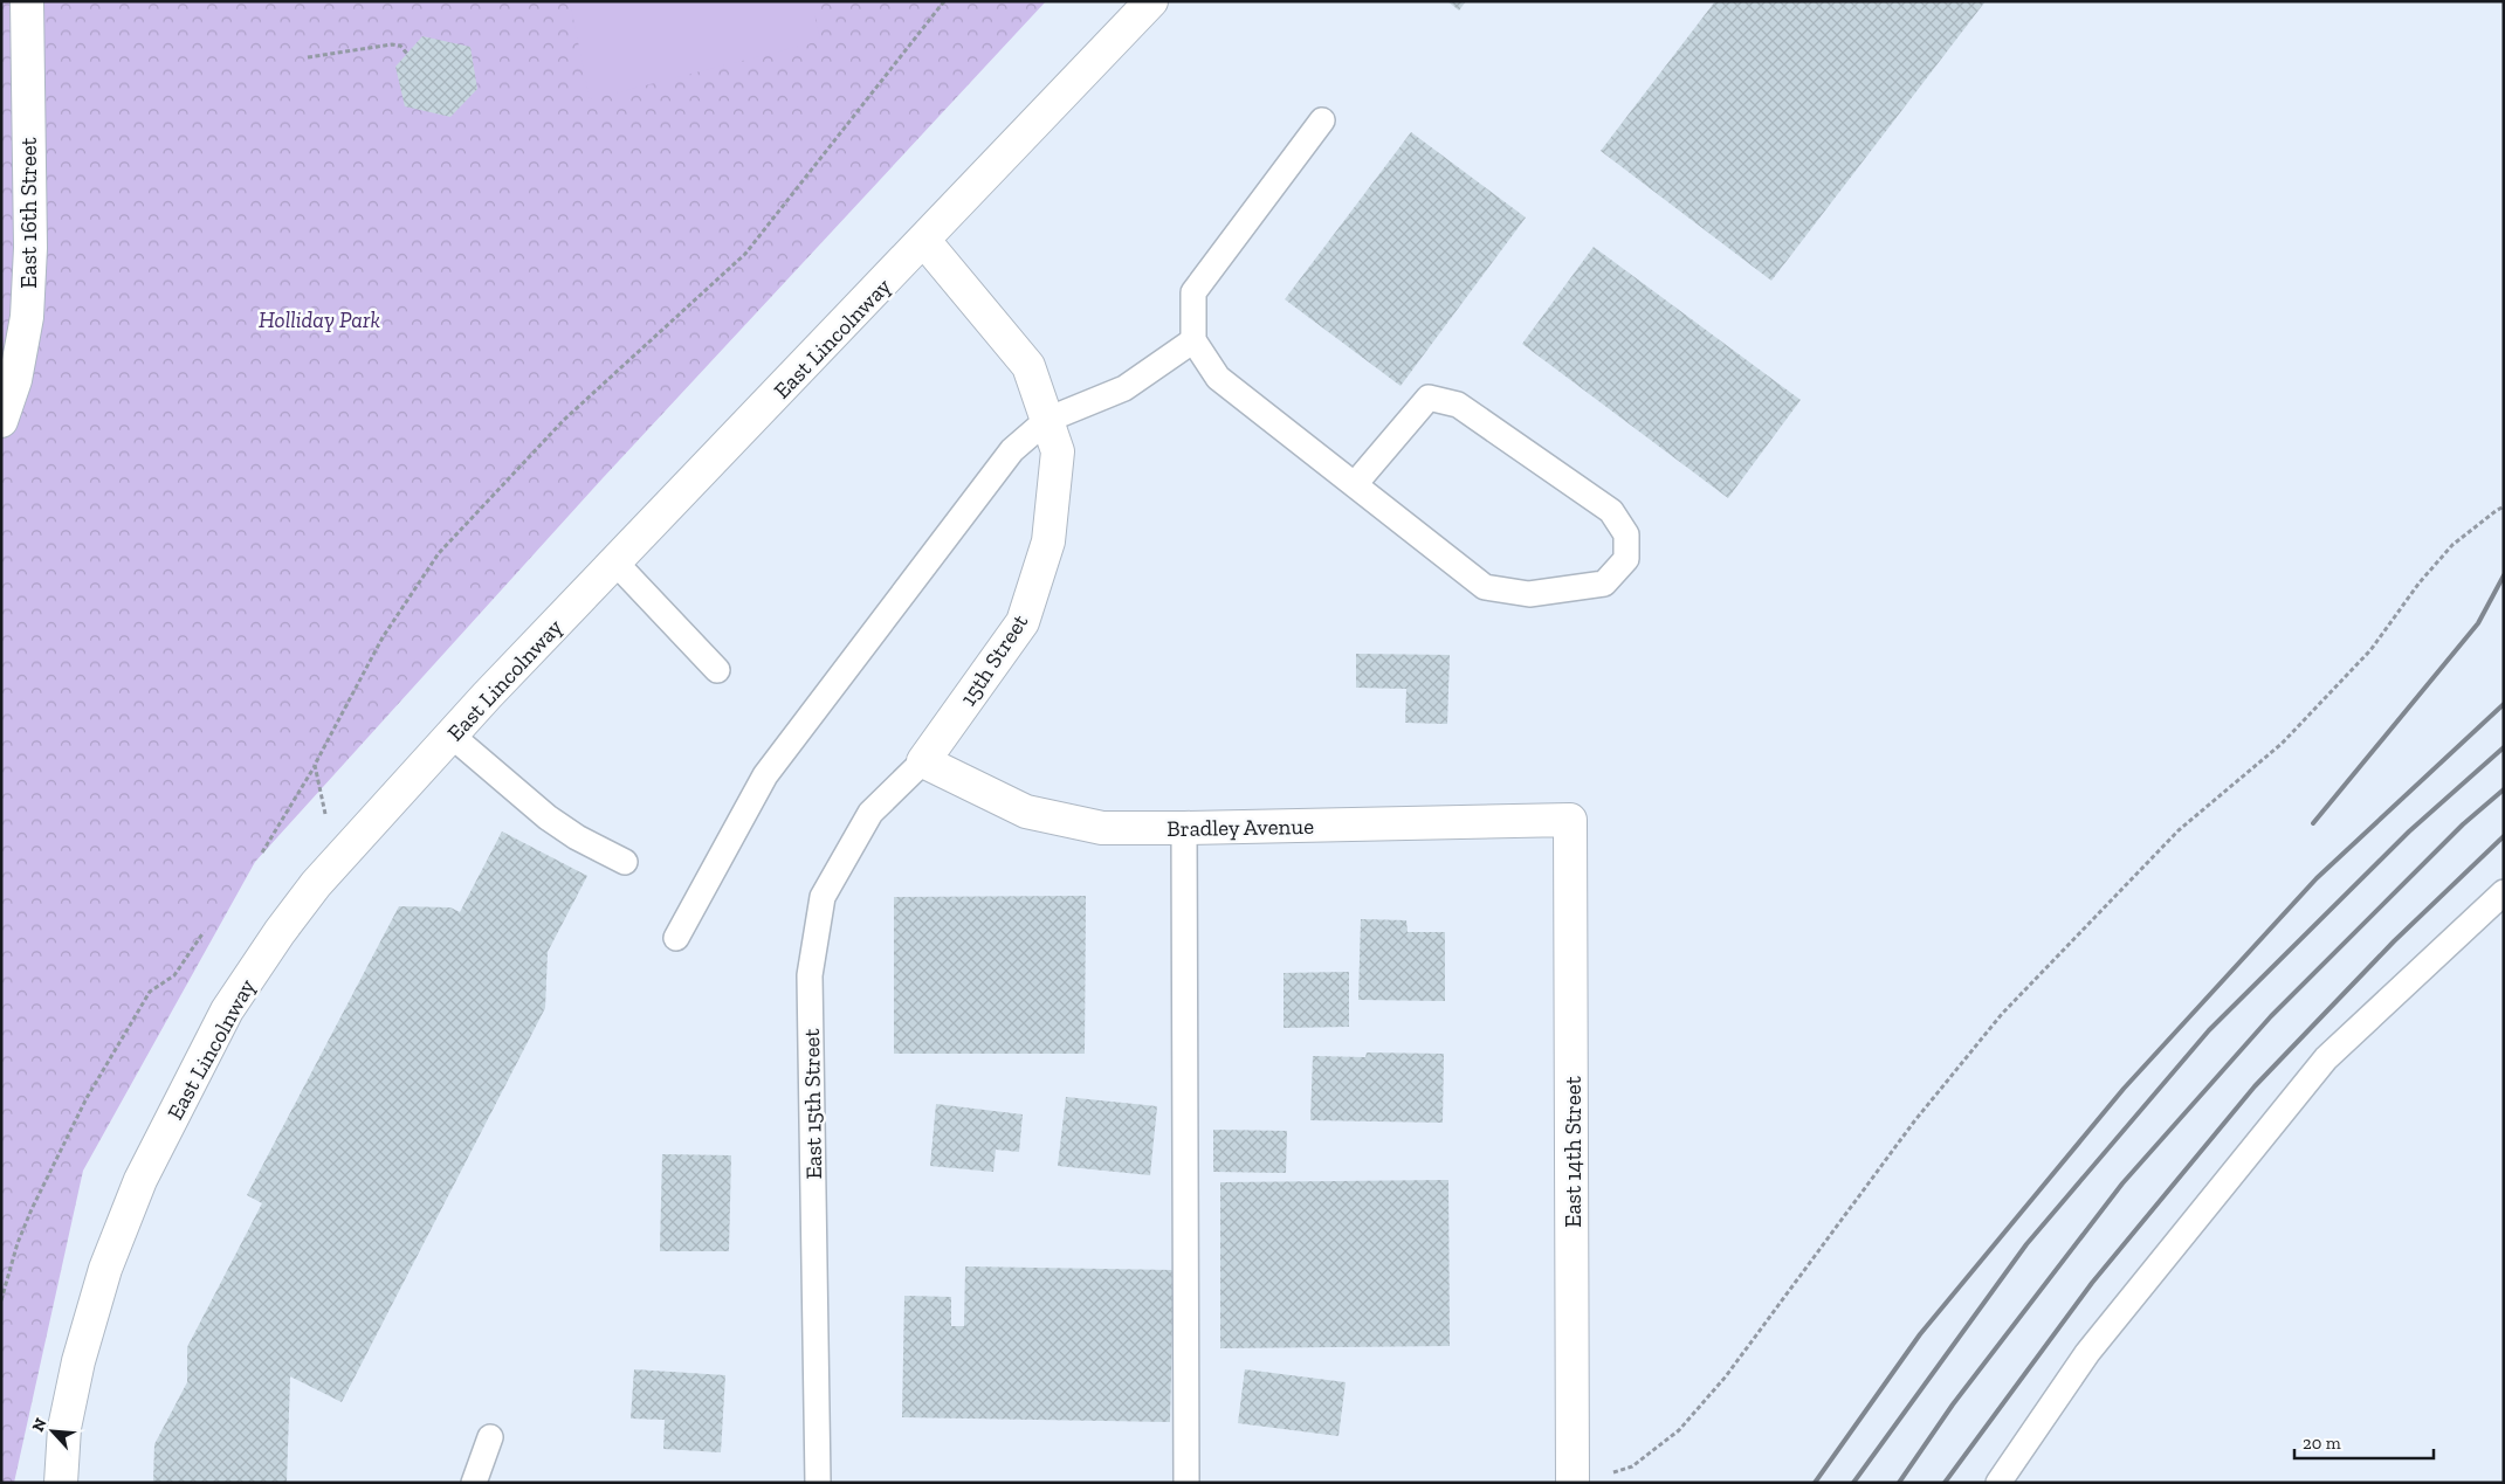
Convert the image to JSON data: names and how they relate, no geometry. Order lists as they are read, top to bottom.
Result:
{
  "streets": {
    "street": [
      "East 16th Street",
      "East Lincolnway",
      "15th Street",
      "Bradley Avenue",
      "East 14th Street"
    ],
    "lane": ["East 15th Street"]
  },
  "crossings": [
    ["East Lincolnway", "15th Street"],
    ["15th Street", "Bradley Avenue"],
    ["15th Street", "East 15th Street"],
    ["Bradley Avenue", "East 15th Street"],
    ["Bradley Avenue", "East 14th Street"]
  ],
  "parks": ["Holliday Park"],
  "scale_bar": "20 m",
  "north": "top left"
}
